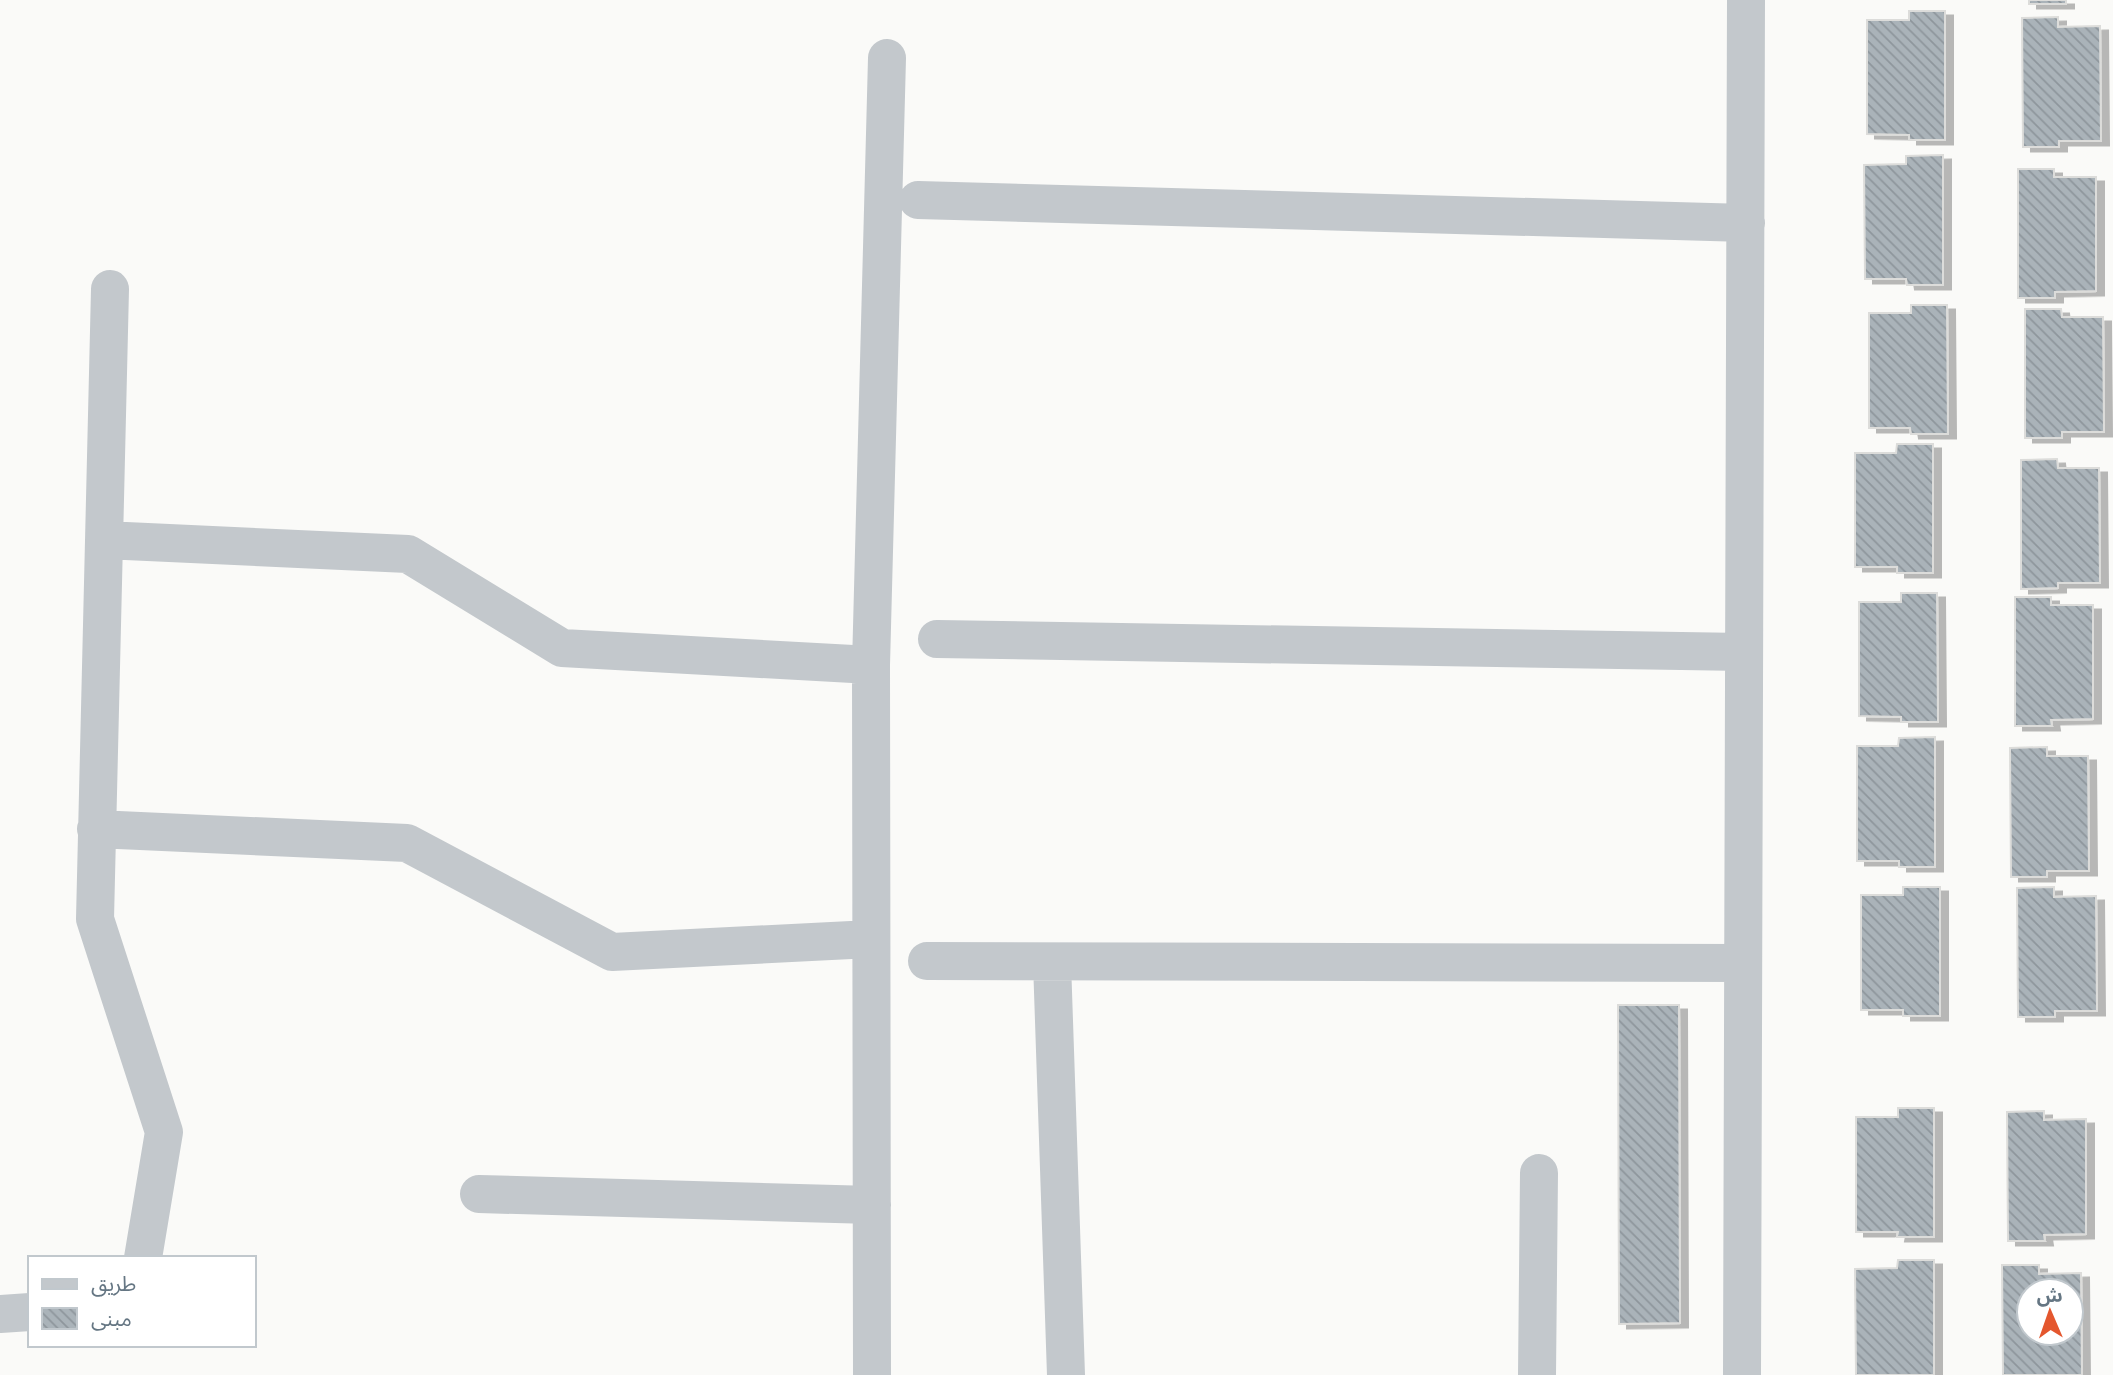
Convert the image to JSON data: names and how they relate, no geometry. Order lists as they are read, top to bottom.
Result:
{
  "legend": ["طريق", "مبنى"],
  "north": "top"
}
